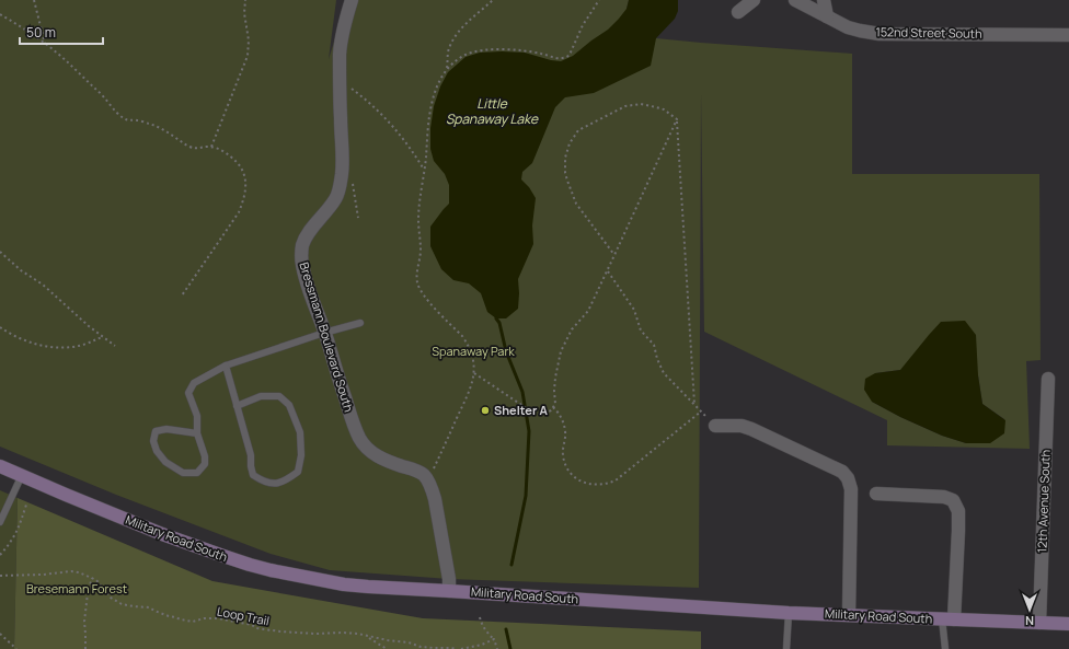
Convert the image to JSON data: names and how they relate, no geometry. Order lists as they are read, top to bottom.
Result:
{
  "streets": {
    "main road": ["Military Road South"],
    "street": ["152nd Street South", "Bressmann Boulevard South", "12th Avenue South"],
    "path": ["Loop Trail"]
  },
  "crossings": [
    ["Bressmann Boulevard South", "Military Road South"],
    ["12th Avenue South", "Military Road South"]
  ],
  "water": ["Little Spanaway Lake"],
  "parks": ["Spanaway Park", "Bresemann Forest"],
  "places": ["Shelter A"],
  "scale_bar": "50 m",
  "north": "bottom"
}
